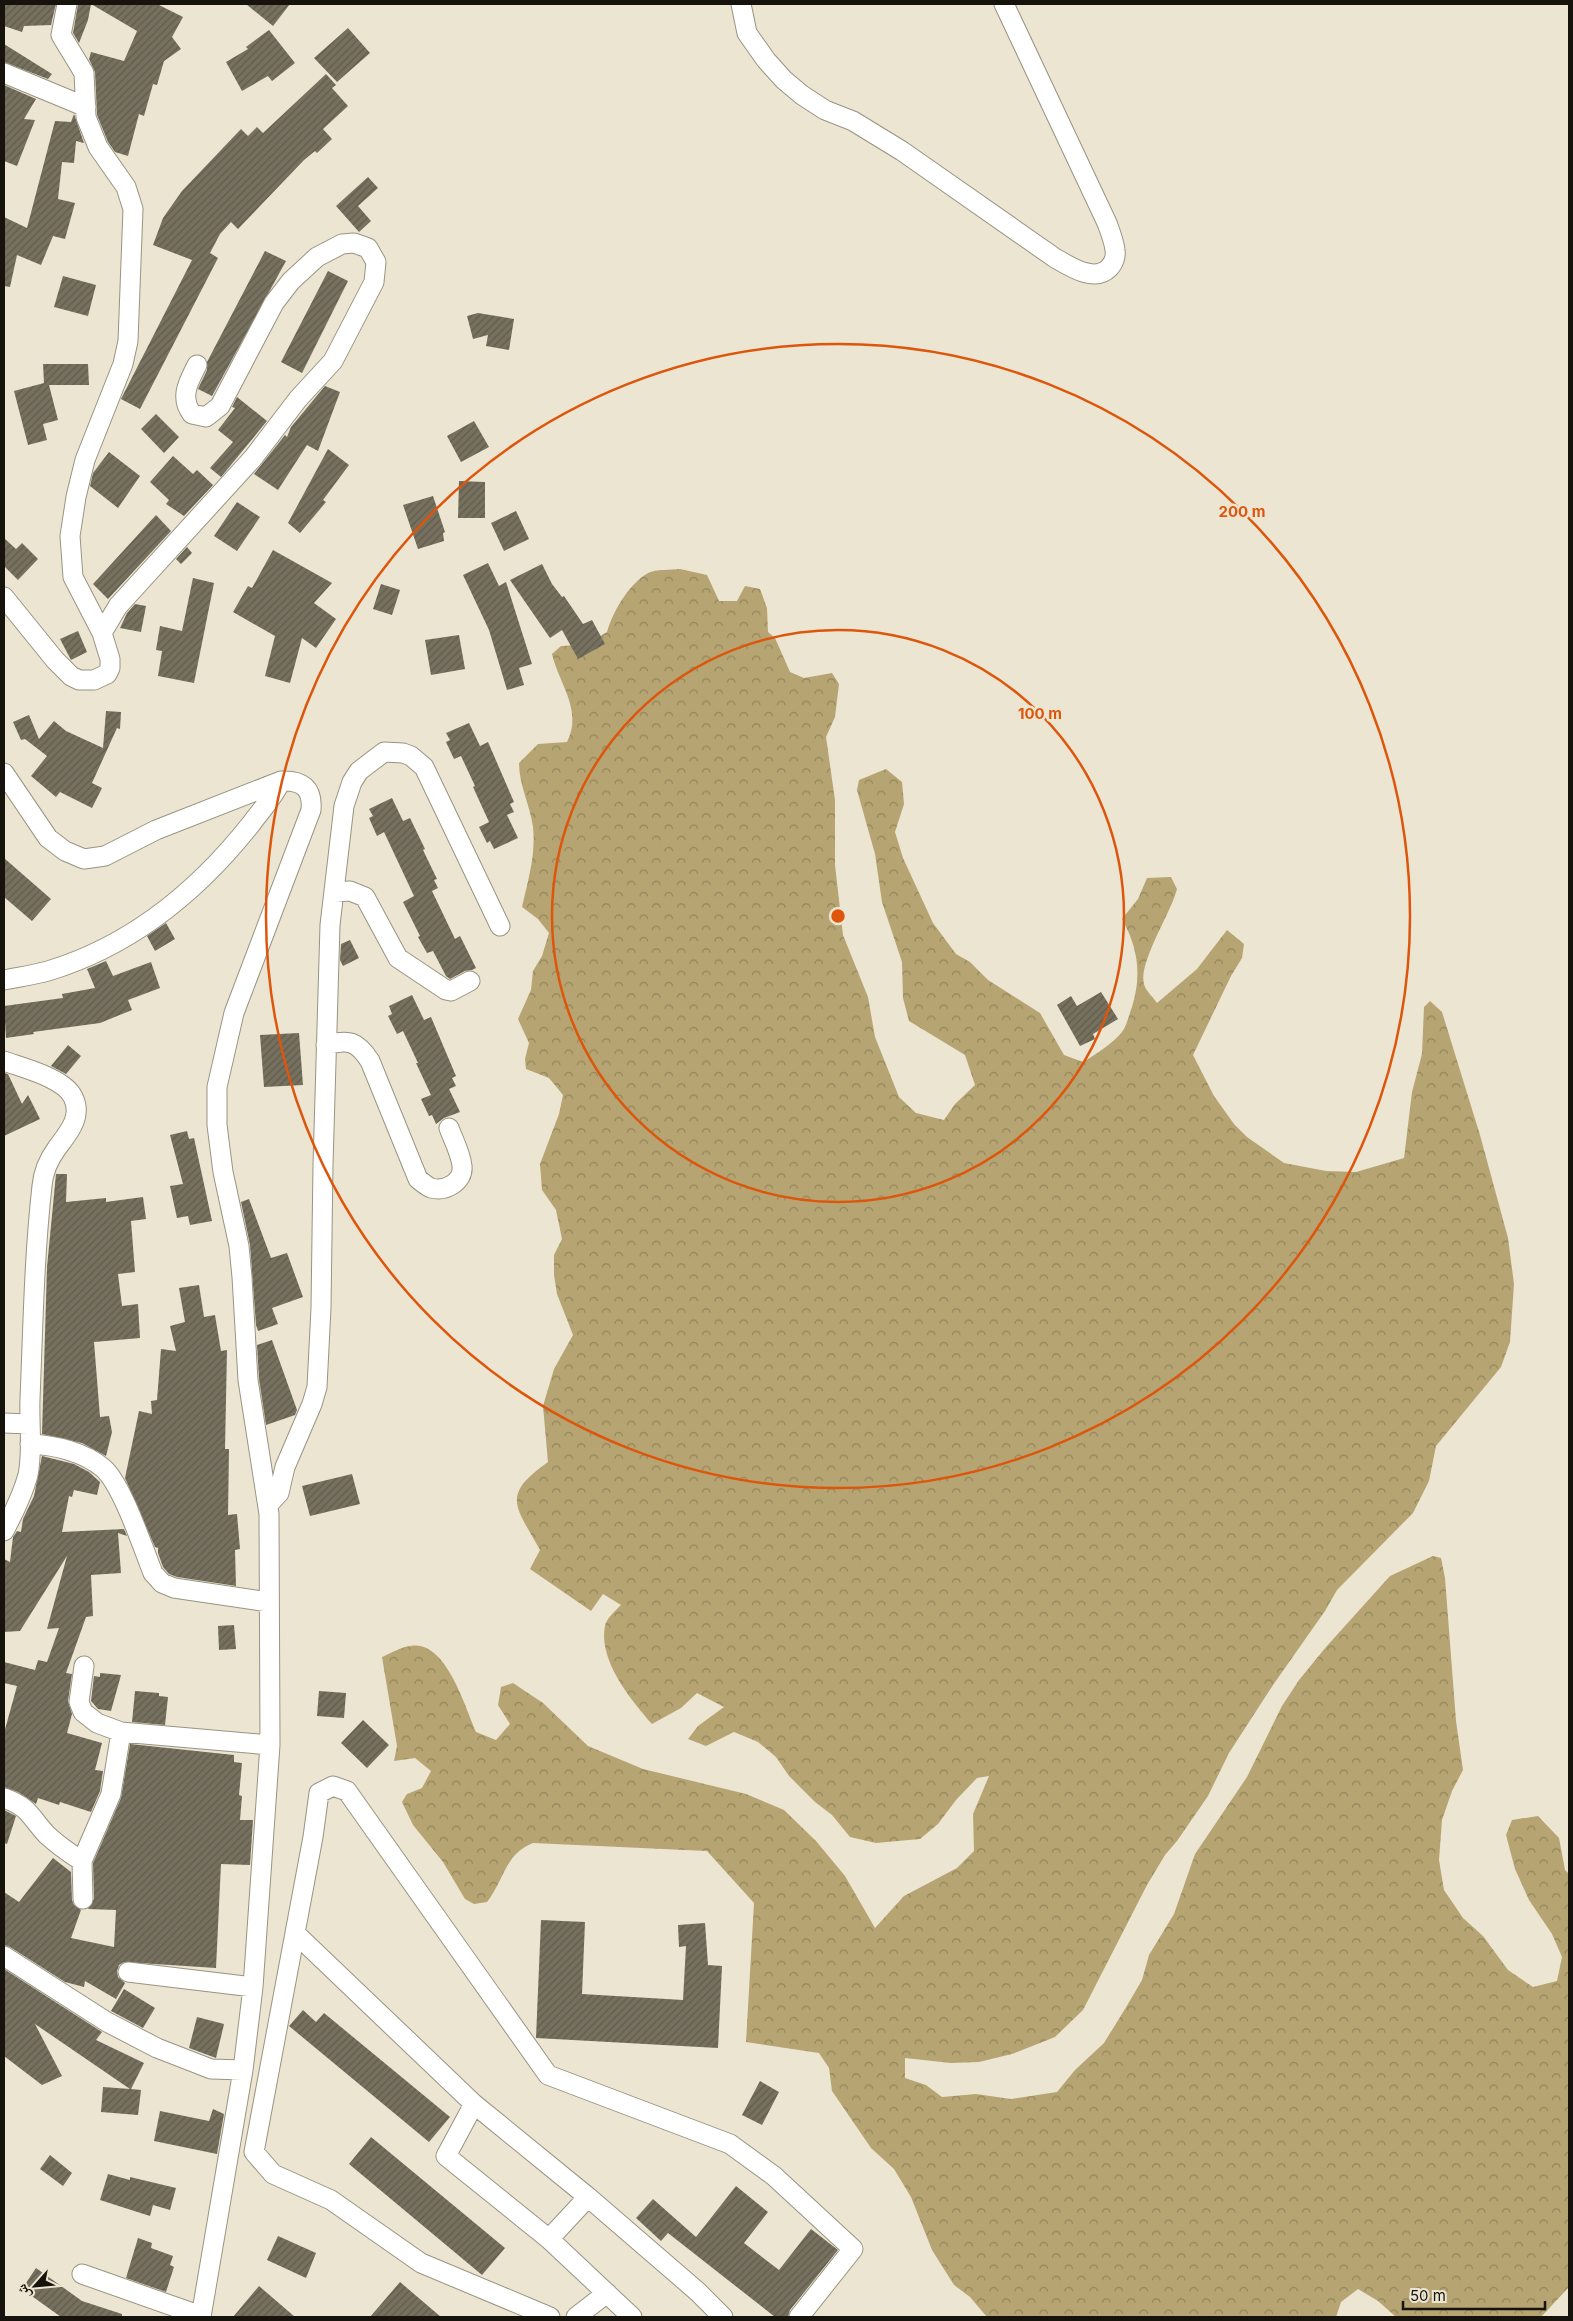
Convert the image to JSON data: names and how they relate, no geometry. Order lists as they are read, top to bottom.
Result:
{
  "scale_bar": "50 m",
  "north": "bottom left",
  "rings": ["200 m", "100 m"]
}
